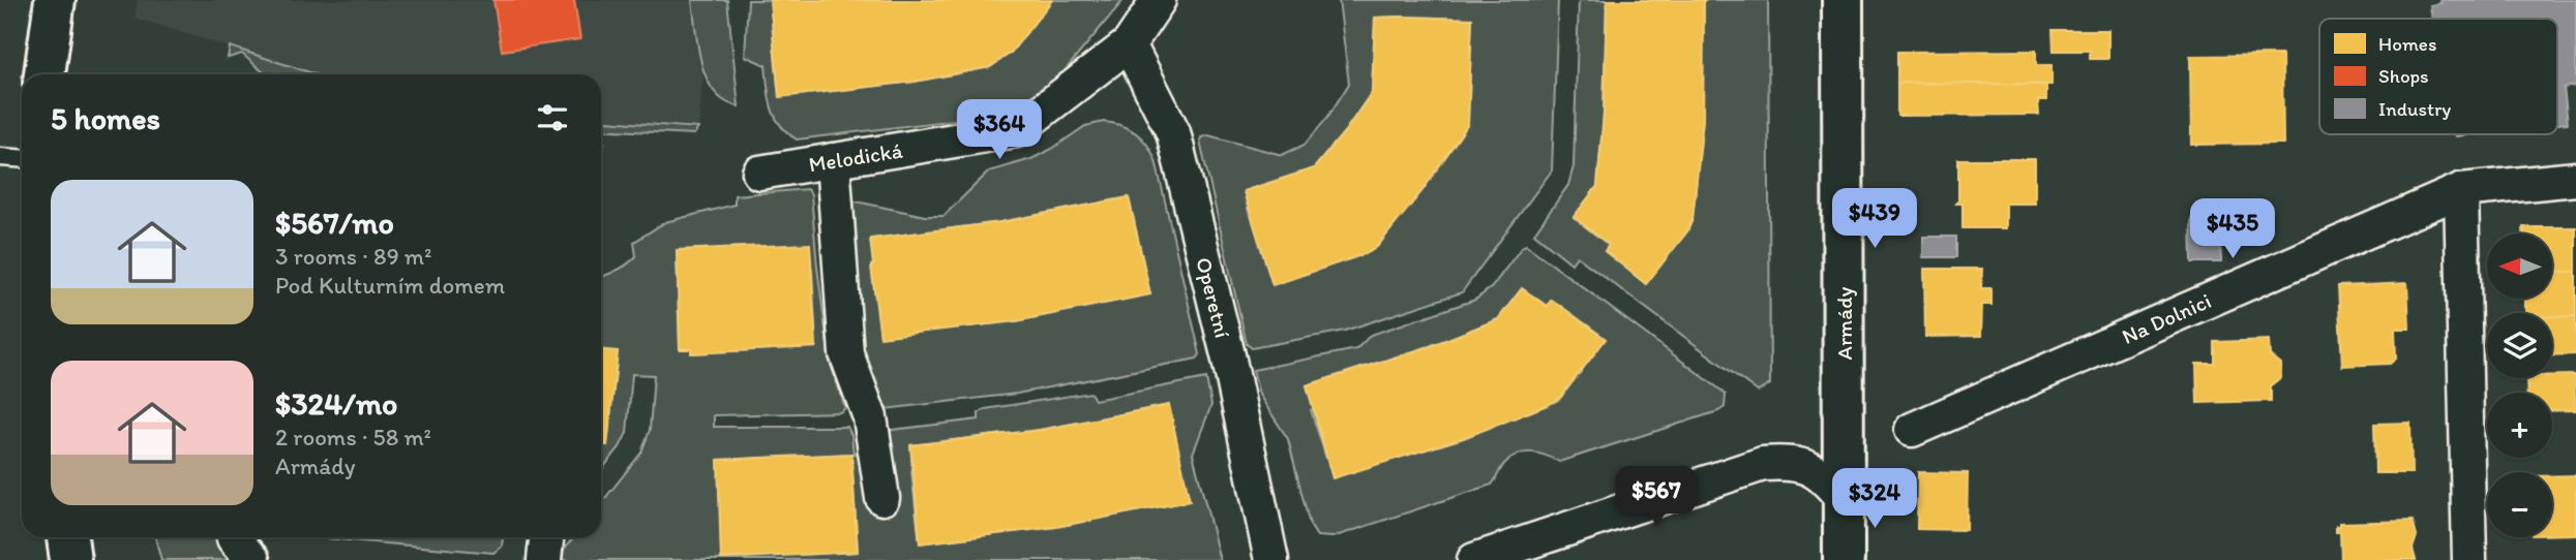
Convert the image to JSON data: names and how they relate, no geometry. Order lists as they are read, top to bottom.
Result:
{
  "streets": {
    "street": [
      "Melodická",
      "Operetní",
      "Na Dolnici",
      "Armády"
    ]
  },
  "crossings": [
    ["Melodická", "Operetní"]
  ],
  "legend": ["Homes", "Shops", "Industry"],
  "north": "left",
  "page": {
    "heading": "5 homes",
    "price": [
      "$364",
      "$439",
      "$435",
      "$567",
      "$324"
    ],
    "list": [
      {
        "name": "$567/mo",
        "note": "3 rooms · 89 m² · Pod Kulturním domem"
      },
      {
        "name": "$324/mo",
        "note": "2 rooms · 58 m² · Armády"
      }
    ],
    "map_buttons": ["+", "−"]
  }
}
